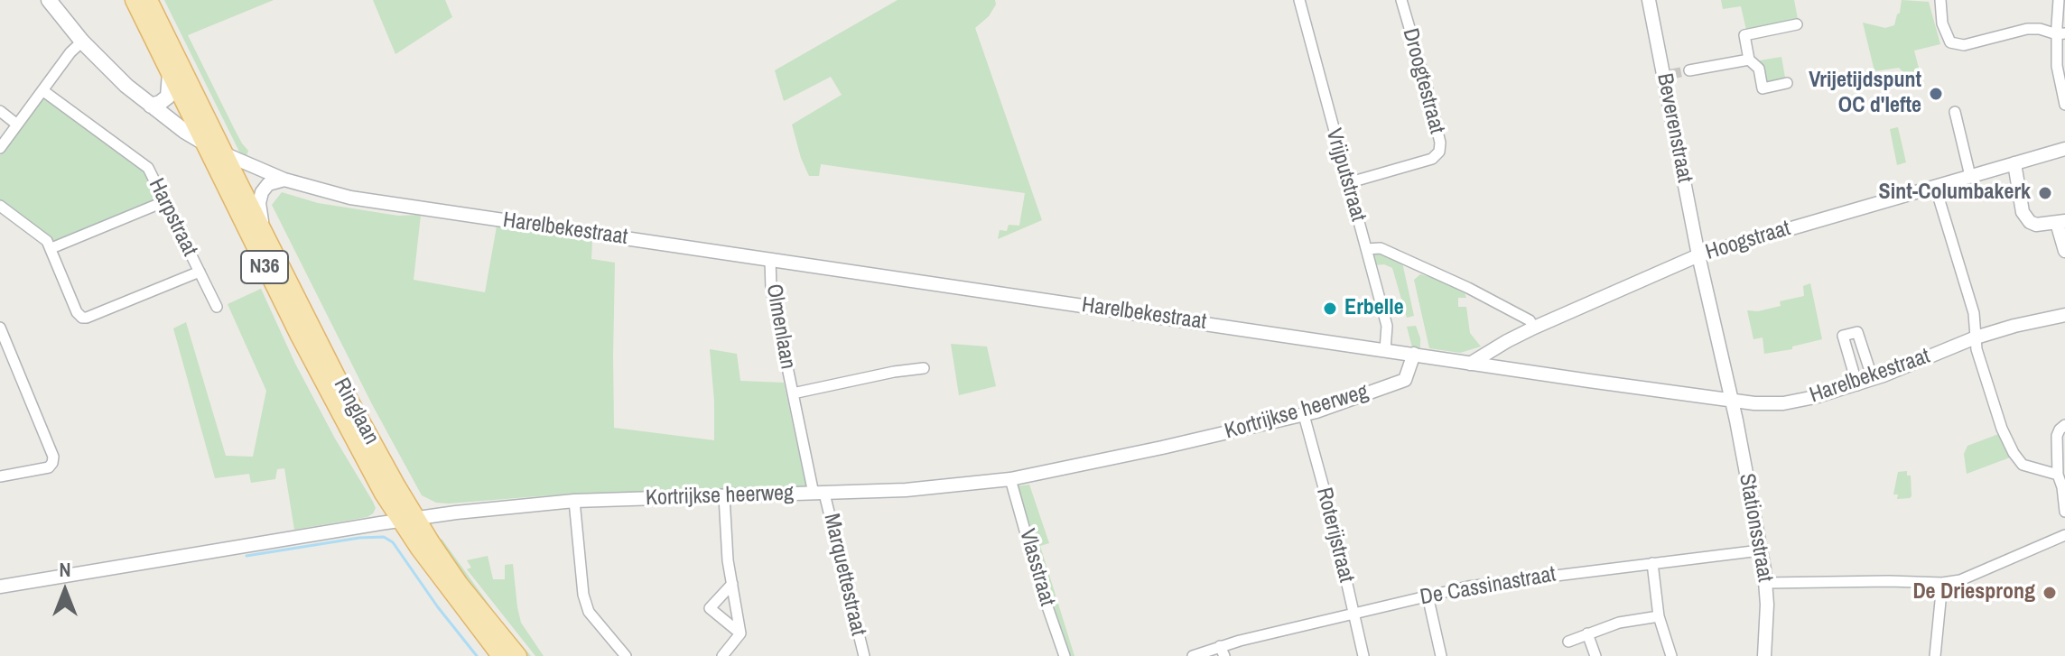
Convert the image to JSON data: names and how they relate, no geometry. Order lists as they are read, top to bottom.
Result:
{
  "streets": {
    "main road": ["N36", "Ringlaan"],
    "street": [
      "Droogtestraat",
      "Beverenstraat",
      "Vrijputstraat",
      "Harpstraat",
      "Harelbekestraat",
      "Hoogstraat",
      "Olmenlaan",
      "Kortrijkse heerweg",
      "Stationsstraat",
      "Roterijstraat",
      "Vlasstraat",
      "Marquettestraat",
      "De Cassinastraat"
    ]
  },
  "crossings": [
    ["Droogtestraat", "Vrijputstraat"],
    ["Beverenstraat", "Harelbekestraat"],
    ["Beverenstraat", "Hoogstraat"],
    ["Beverenstraat", "Stationsstraat"],
    ["Vrijputstraat", "Harelbekestraat"],
    ["Harelbekestraat", "Hoogstraat"],
    ["Harelbekestraat", "N36"],
    ["Harelbekestraat", "Olmenlaan"],
    ["Harelbekestraat", "Ringlaan"],
    ["Harelbekestraat", "Kortrijkse heerweg"],
    ["Harelbekestraat", "Stationsstraat"],
    ["N36", "Ringlaan"],
    ["Olmenlaan", "Kortrijkse heerweg"],
    ["Olmenlaan", "Marquettestraat"],
    ["Ringlaan", "Kortrijkse heerweg"],
    ["Kortrijkse heerweg", "Roterijstraat"],
    ["Kortrijkse heerweg", "Vlasstraat"],
    ["Kortrijkse heerweg", "Marquettestraat"],
    ["Stationsstraat", "De Cassinastraat"],
    ["Roterijstraat", "De Cassinastraat"]
  ],
  "places": [
    "Vrijetijdspunt OC d'Iefte",
    "Sint-Columbakerk",
    "Erbelle",
    "De Driesprong"
  ],
  "north": "top"
}
